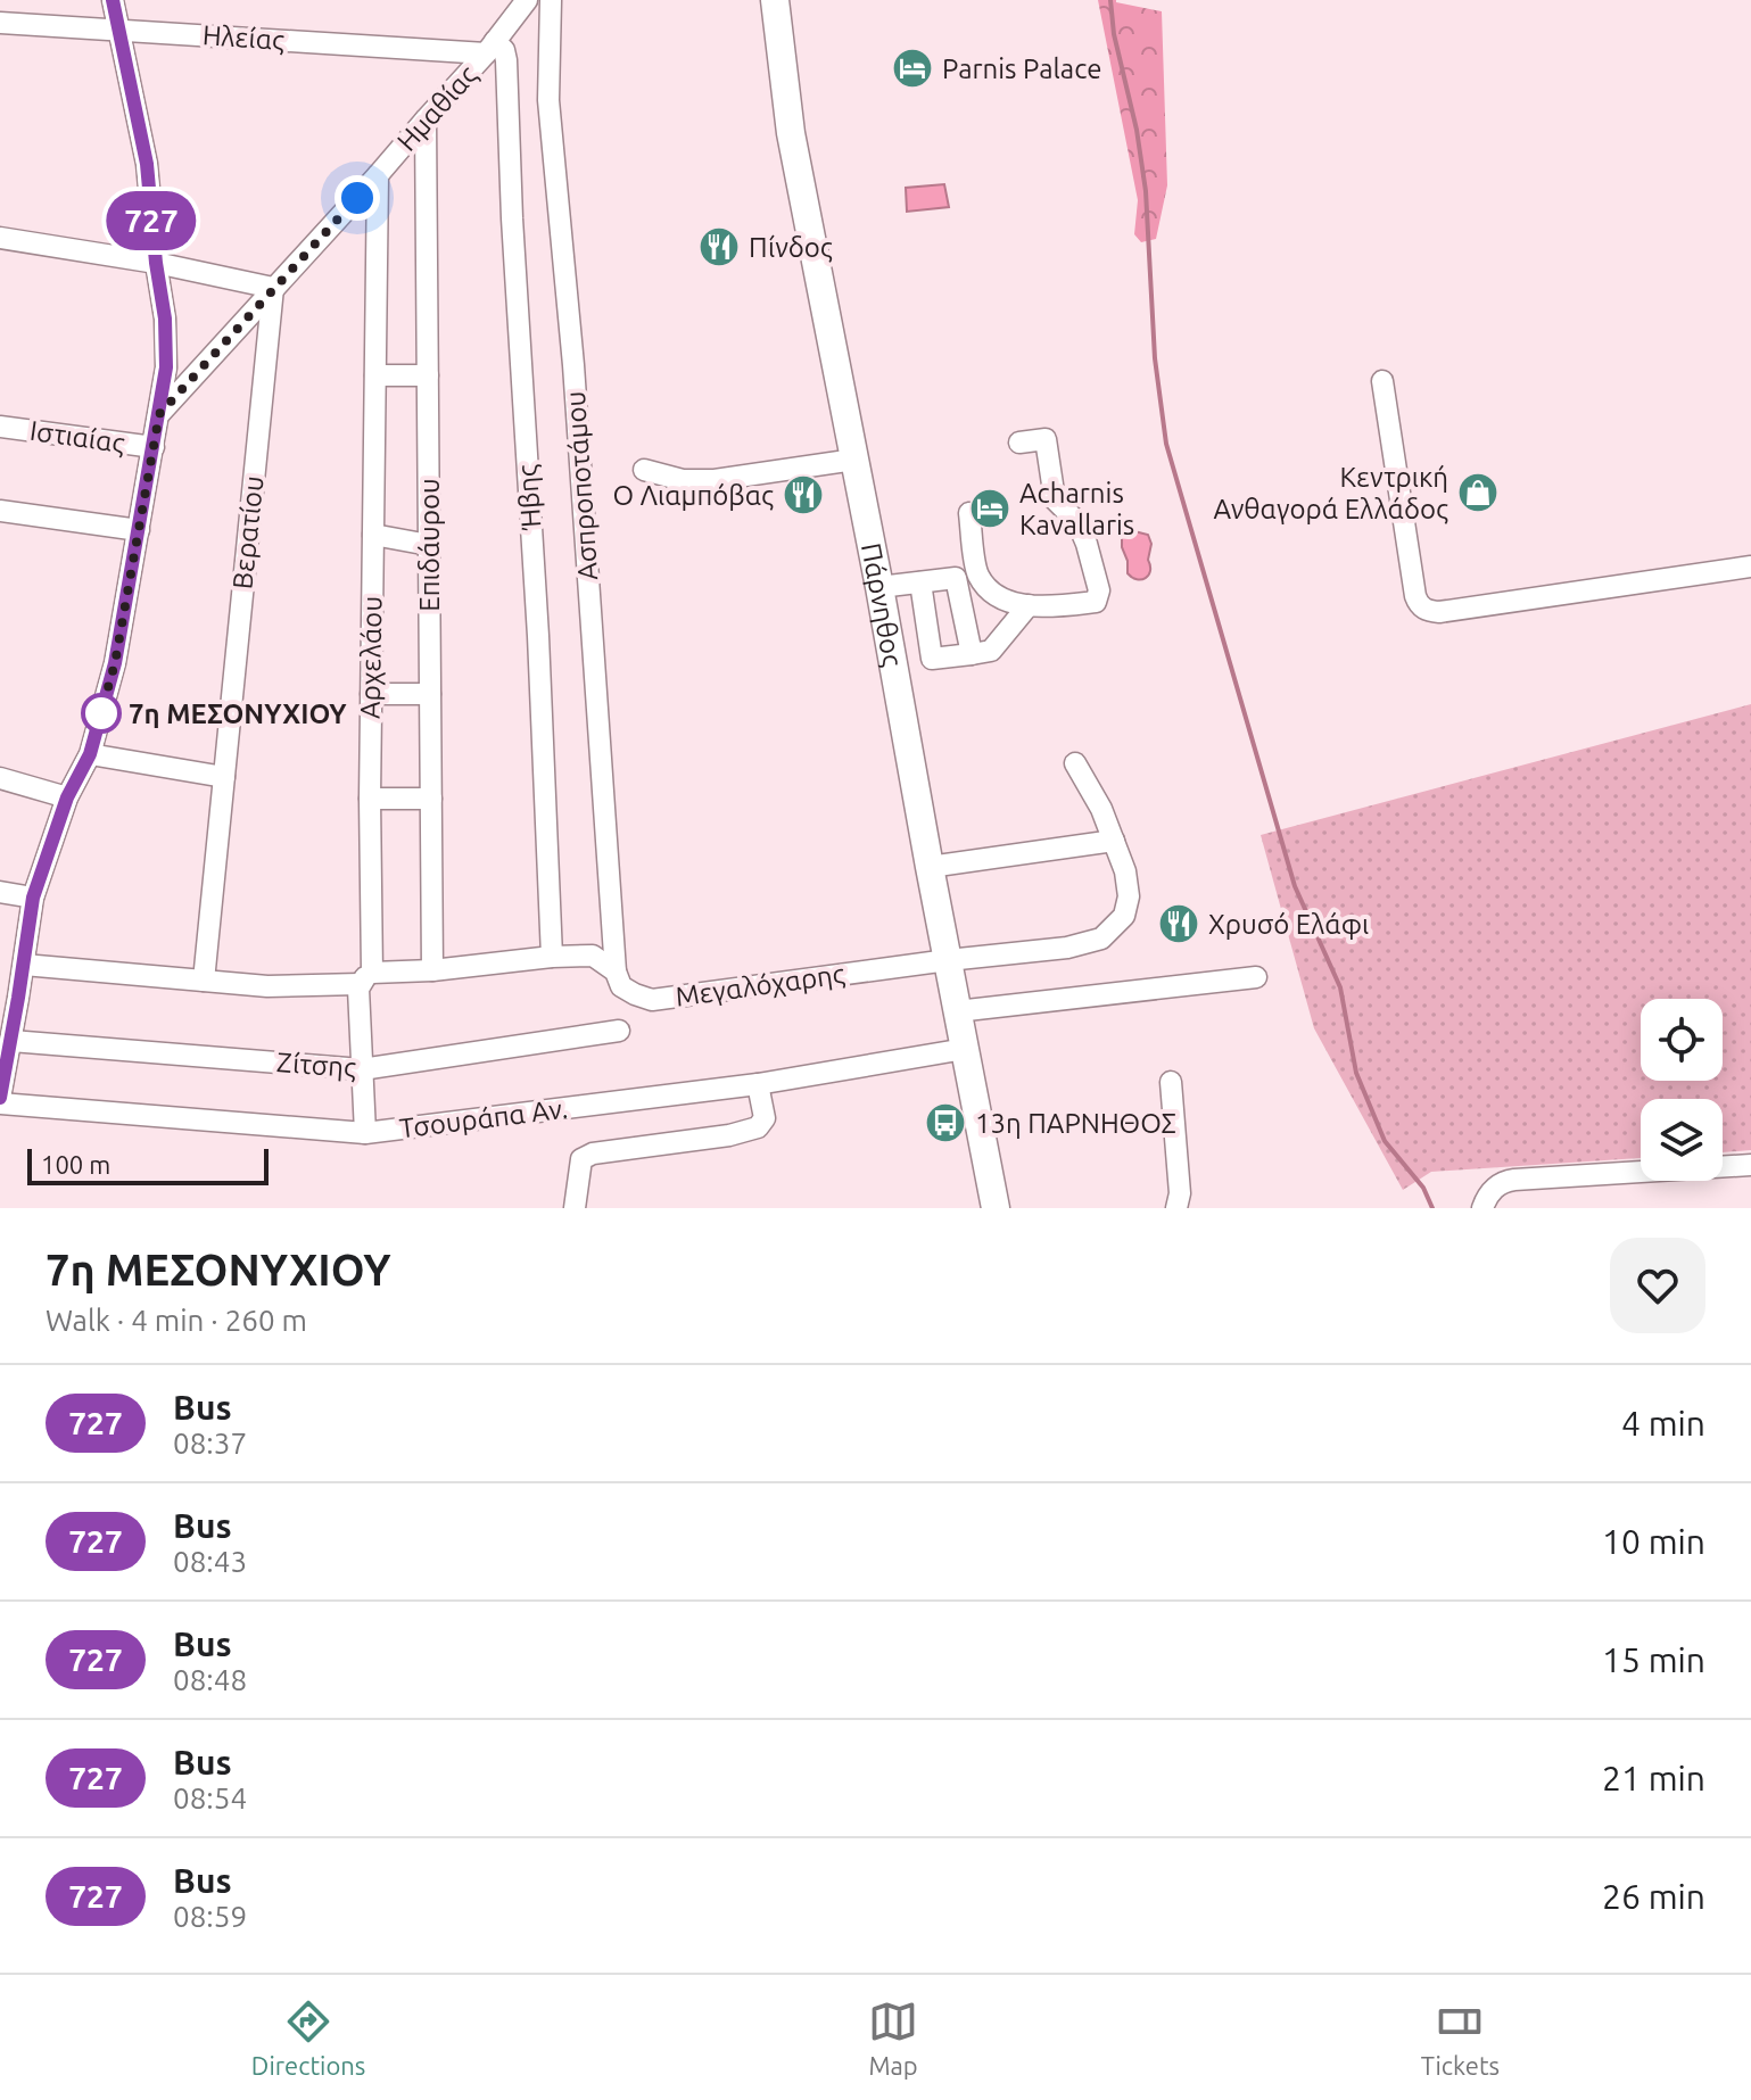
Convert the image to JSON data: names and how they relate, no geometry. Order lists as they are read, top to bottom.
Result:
{
  "streets": {
    "main road": ["Πάρνηθος"],
    "street": [
      "Ηλείας",
      "Ημαθίας",
      "Ιστιαίας",
      "Ασπροποτάμου",
      "Ήβης",
      "Βερατίου",
      "Επιδάυρου",
      "Αρχελάου",
      "Μεγαλόχαρης",
      "Ζίτσης",
      "Τσουράπα Αν."
    ]
  },
  "crossings": [
    ["Ηλείας", "Ημαθίας"],
    ["Ηλείας", "Ήβης"],
    ["Ημαθίας", "Ήβης"],
    ["Ημαθίας", "Βερατίου"],
    ["Ημαθίας", "Επιδάυρου"],
    ["Ημαθίας", "Αρχελάου"],
    ["Ασπροποτάμου", "Μεγαλόχαρης"],
    ["Ήβης", "Μεγαλόχαρης"],
    ["Βερατίου", "Μεγαλόχαρης"],
    ["Επιδάυρου", "Μεγαλόχαρης"],
    ["Πάρνηθος", "Μεγαλόχαρης"],
    ["Πάρνηθος", "Τσουράπα Αν."],
    ["Αρχελάου", "Μεγαλόχαρης"],
    ["Αρχελάου", "Ζίτσης"],
    ["Αρχελάου", "Τσουράπα Αν."]
  ],
  "places": {
    "hotel": ["Parnis Palace", "Acharnis Kavallaris"],
    "restaurant": ["Πίνδος", "Ο Λιαμπόβας", "Χρυσό Ελάφι"],
    "shop": ["Κεντρική Ανθαγορά Ελλάδος"],
    "other": ["7η ΜΕΣΟΝΥΧΙΟΥ"],
    "bus stop": ["13η ΠΑΡΝΗΘΟΣ"]
  },
  "lines": ["bus line 727"],
  "scale_bar": "100 m",
  "page": {
    "on_map": "727",
    "scale": "100 m",
    "heading": ["7η ΜΕΣΟΝΥΧΙΟΥ", "Walk · 4 min · 260 m"],
    "list": [
      {
        "mark": "727",
        "name": "Bus",
        "note": "08:37",
        "value": "4 min"
      },
      {
        "mark": "727",
        "name": "Bus",
        "note": "08:43",
        "value": "10 min"
      },
      {
        "mark": "727",
        "name": "Bus",
        "note": "08:48",
        "value": "15 min"
      },
      {
        "mark": "727",
        "name": "Bus",
        "note": "08:54",
        "value": "21 min"
      },
      {
        "mark": "727",
        "name": "Bus",
        "note": "08:59",
        "value": "26 min"
      }
    ],
    "tabs": ["Directions", "Map", "Tickets"]
  }
}
